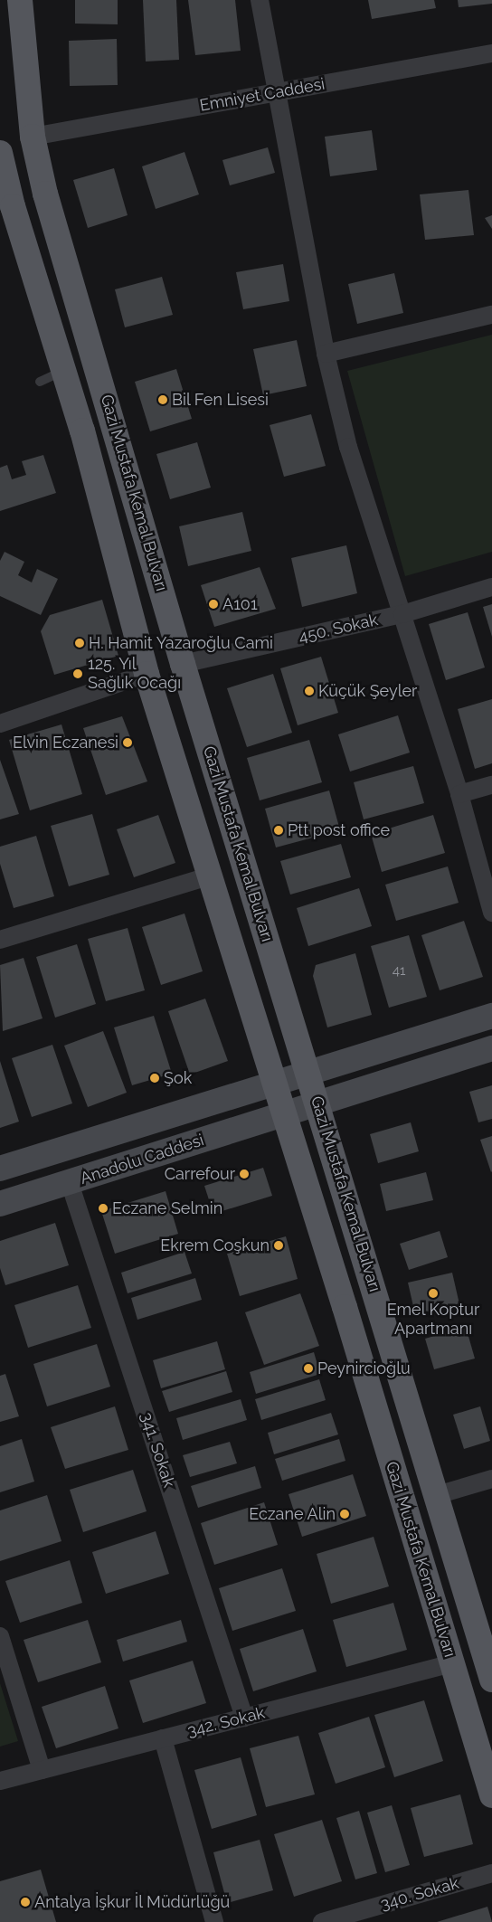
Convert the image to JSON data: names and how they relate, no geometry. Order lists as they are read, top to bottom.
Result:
{
  "streets": {
    "main road": ["Gazi Mustafa Kemal Bulvarı"],
    "street": [
      "Emniyet Caddesi",
      "450. Sokak",
      "Anadolu Caddesi",
      "341. Sokak",
      "342. Sokak",
      "340. Sokak"
    ]
  },
  "crossings": [
    ["Emniyet Caddesi", "Gazi Mustafa Kemal Bulvarı"],
    ["Gazi Mustafa Kemal Bulvarı", "450. Sokak"],
    ["Gazi Mustafa Kemal Bulvarı", "Anadolu Caddesi"],
    ["Gazi Mustafa Kemal Bulvarı", "342. Sokak"],
    ["Anadolu Caddesi", "341. Sokak"],
    ["341. Sokak", "342. Sokak"]
  ],
  "places": [
    "Bil Fen Lisesi",
    "A101",
    "H. Hamit Yazaroğlu Cami",
    "125. Yıl Sağlık Ocağı",
    "Küçük Şeyler",
    "Elvin Eczanesi",
    "Ptt post office",
    "Şok",
    "Carrefour",
    "Eczane Selmin",
    "Ekrem Coşkun",
    "Emel Koptur Apartmanı",
    "Peynircioğlu",
    "Eczane Alin",
    "Antalya İşkur İl Müdürlüğü"
  ],
  "house_numbers": ["41"]
}
